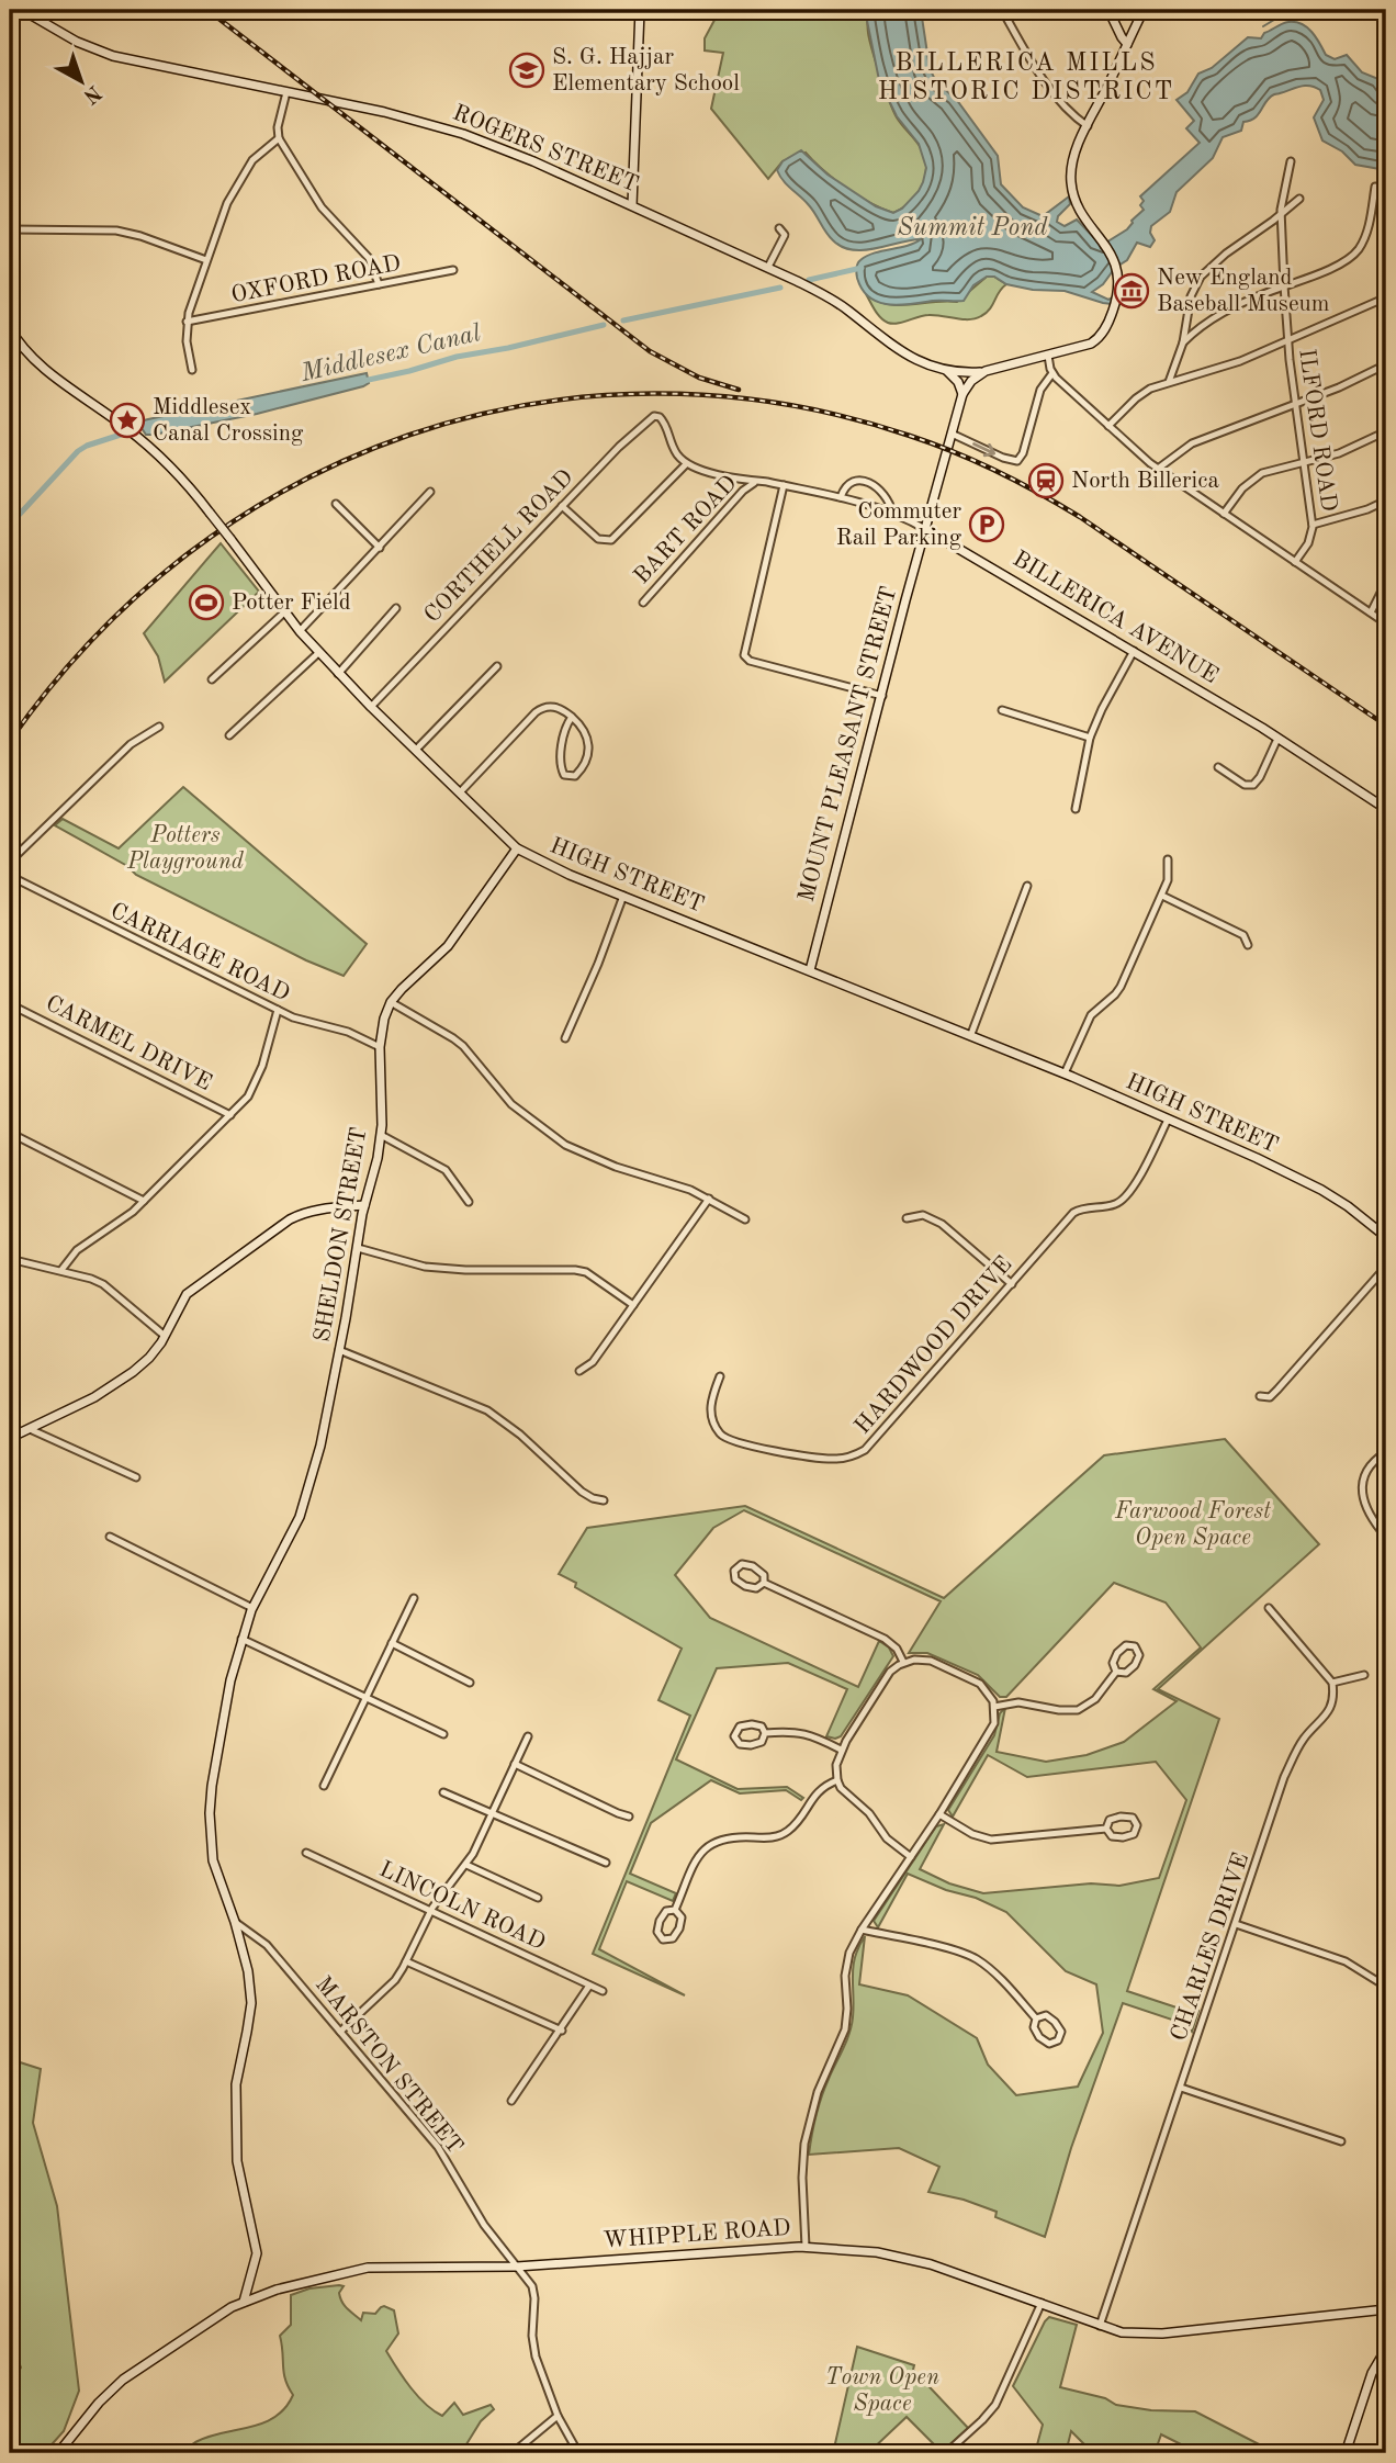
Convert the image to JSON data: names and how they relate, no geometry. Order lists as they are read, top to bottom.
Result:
{
  "streets": {
    "main road": [
      "ROGERS STREET",
      "BILLERICA AVENUE",
      "MOUNT PLEASANT STREET",
      "HIGH STREET",
      "SHELDON STREET",
      "WHIPPLE ROAD"
    ],
    "street": [
      "OXFORD ROAD",
      "ILFORD ROAD",
      "BART ROAD",
      "CORTHELL ROAD",
      "CARRIAGE ROAD",
      "CARMEL DRIVE",
      "HARDWOOD DRIVE",
      "LINCOLN ROAD",
      "CHARLES DRIVE",
      "MARSTON STREET"
    ]
  },
  "crossings": [
    ["ROGERS STREET", "MOUNT PLEASANT STREET"],
    ["BART ROAD", "BILLERICA AVENUE"],
    ["CORTHELL ROAD", "BILLERICA AVENUE"],
    ["CORTHELL ROAD", "HIGH STREET"],
    ["BILLERICA AVENUE", "MOUNT PLEASANT STREET"],
    ["MOUNT PLEASANT STREET", "HIGH STREET"],
    ["HIGH STREET", "SHELDON STREET"],
    ["HIGH STREET", "HARDWOOD DRIVE"],
    ["CARRIAGE ROAD", "SHELDON STREET"],
    ["SHELDON STREET", "MARSTON STREET"],
    ["SHELDON STREET", "WHIPPLE ROAD"],
    ["CHARLES DRIVE", "WHIPPLE ROAD"],
    ["MARSTON STREET", "WHIPPLE ROAD"]
  ],
  "districts": ["BILLERICA MILLS HISTORIC DISTRICT"],
  "water": ["Summit Pond", "Middlesex Canal"],
  "parks": ["Potters Playground", "Farwood Forest Open Space", "Town Open Space"],
  "places": {
    "school or university": ["S. G. Hajjar Elementary School"],
    "museum": ["New England Baseball Museum"],
    "place": ["Middlesex Canal Crossing"],
    "station": ["North Billerica"],
    "parking": ["Commuter Rail Parking"],
    "sports": ["Potter Field"]
  },
  "north": "bottom right"
}
